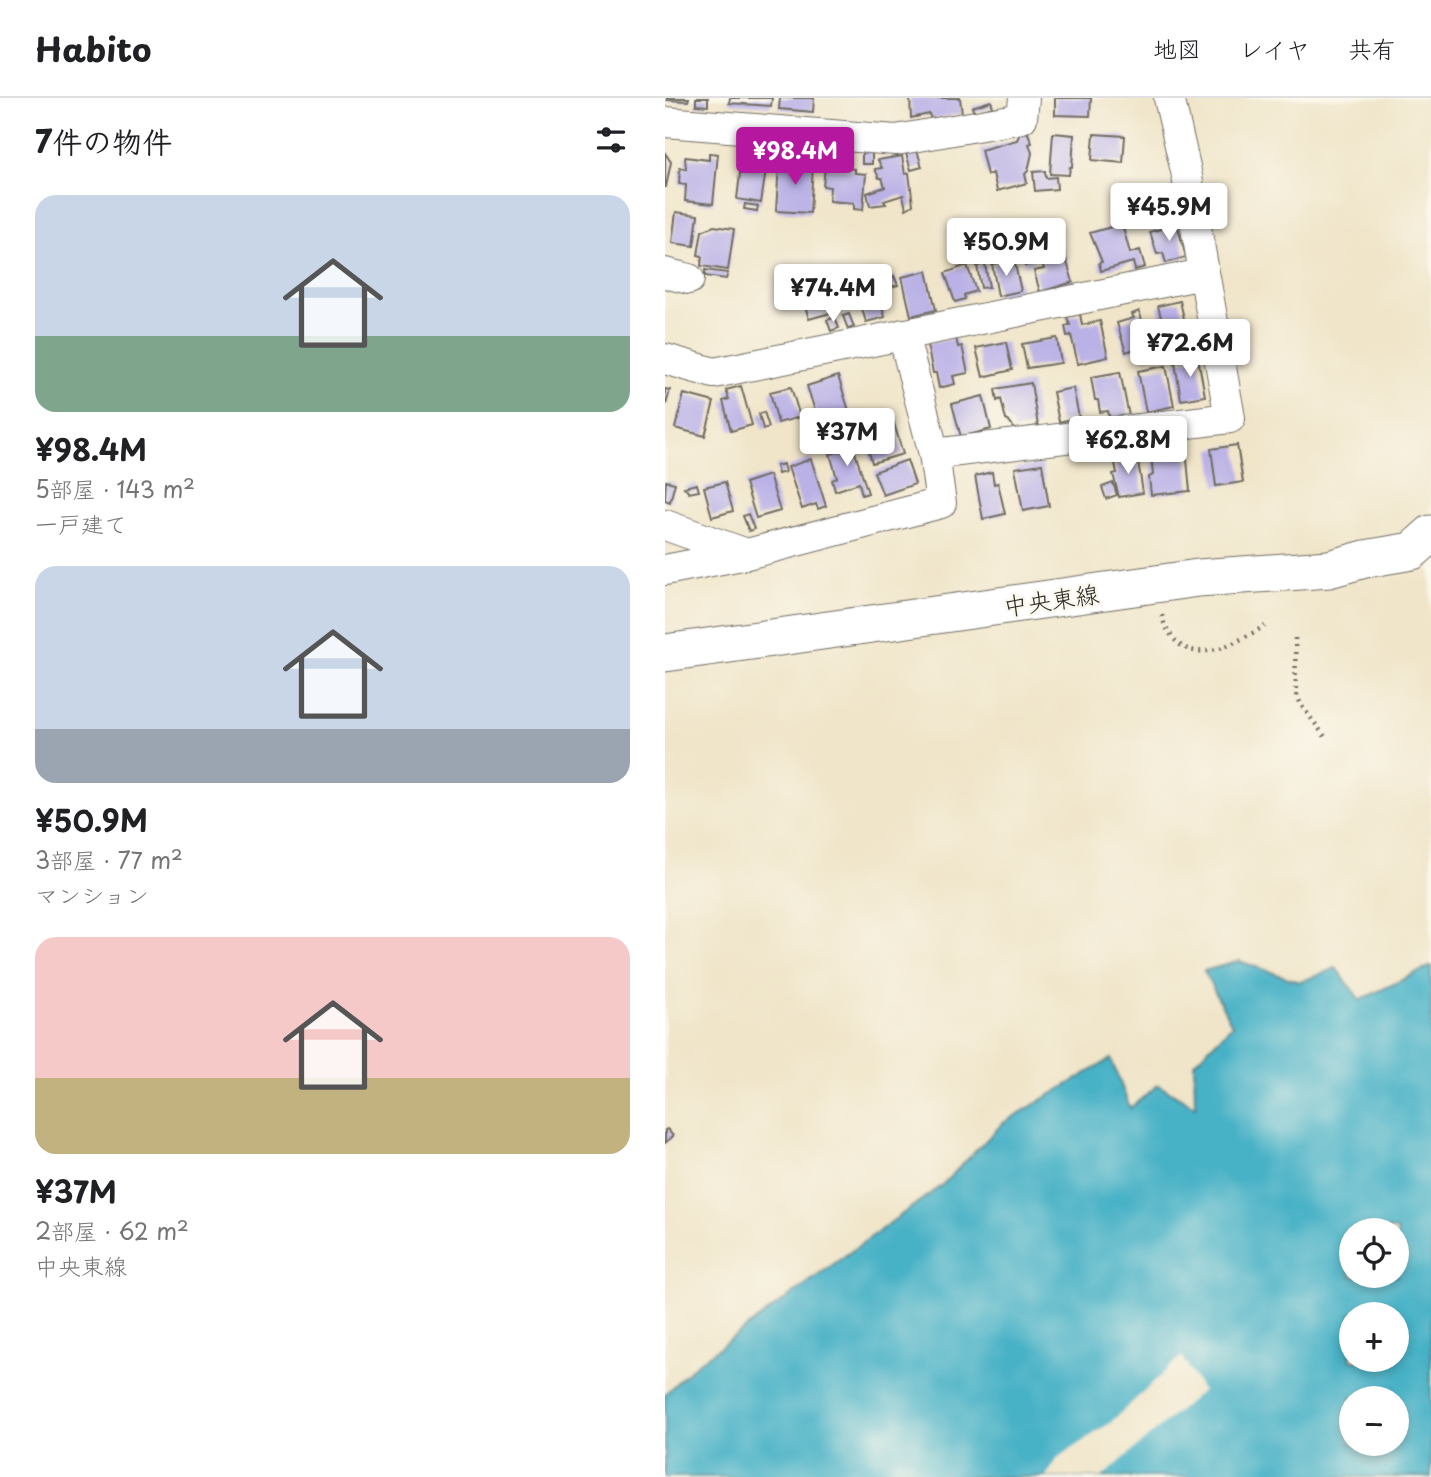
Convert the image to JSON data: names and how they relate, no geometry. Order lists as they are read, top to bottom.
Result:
{
  "streets": {
    "main road": ["中央東線"]
  },
  "page": {
    "header": "Habito",
    "nav": ["地図", "レイヤ", "共有"],
    "heading": "7件の物件",
    "price": [
      "¥98.4M",
      "¥45.9M",
      "¥50.9M",
      "¥74.4M",
      "¥72.6M",
      "¥37M",
      "¥62.8M"
    ],
    "list": [
      {
        "name": "¥98.4M",
        "note": "5部屋 · 143 m² · 一戸建て"
      },
      {
        "name": "¥50.9M",
        "note": "3部屋 · 77 m² · マンション"
      },
      {
        "name": "¥37M",
        "note": "2部屋 · 62 m² · 中央東線"
      }
    ],
    "map_buttons": ["+", "−"]
  }
}
